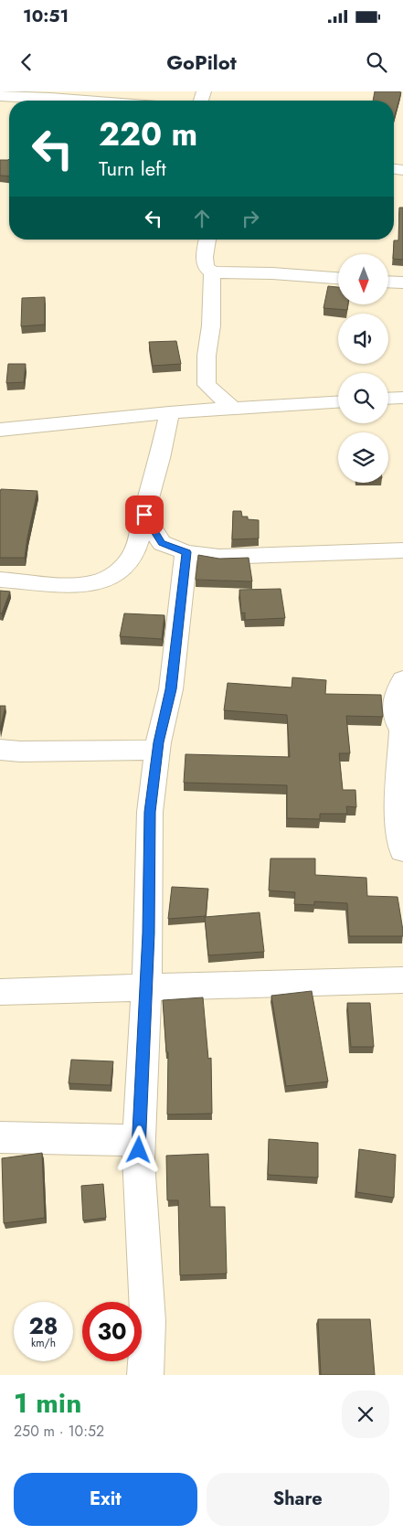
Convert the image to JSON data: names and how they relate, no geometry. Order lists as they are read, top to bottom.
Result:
{
  "north": "bottom",
  "page": {
    "status": "10:51",
    "header": "GoPilot",
    "turn": ["220 m", "Turn left"],
    "speed": "28 km/h",
    "limit": "30",
    "heading": ["1 min", "250 m · 10:52"],
    "buttons": ["Exit", "Share"]
  }
}
